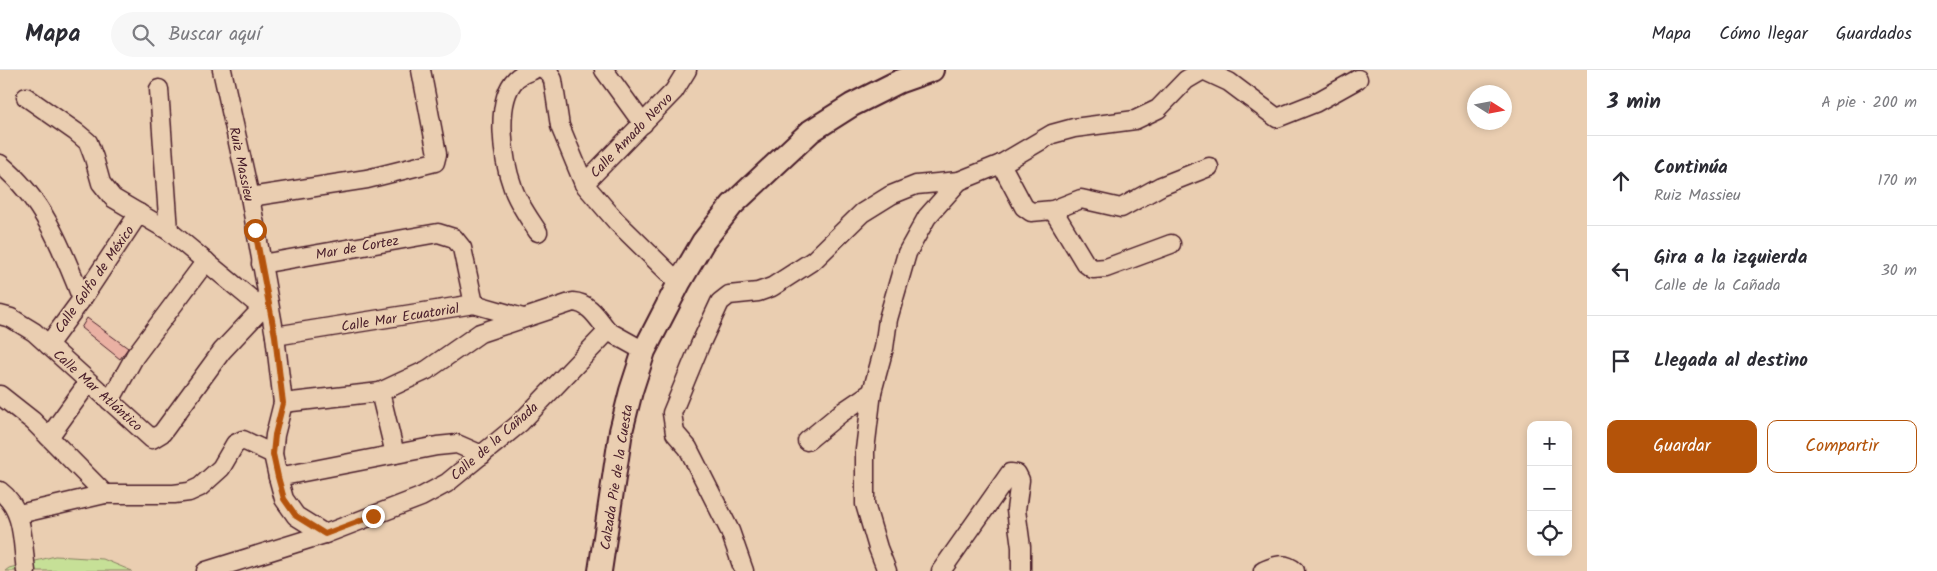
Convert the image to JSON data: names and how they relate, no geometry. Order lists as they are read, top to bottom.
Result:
{
  "streets": {
    "main road": ["Calzada Pie de la Cuesta"],
    "street": [
      "Calle Amado Nervo",
      "Ruiz Massieu",
      "Mar de Cortez",
      "Calle Golfo de México",
      "Calle Mar Ecuatorial",
      "Calle Mar Atlántico",
      "Calle de la Cañada"
    ]
  },
  "crossings": [
    ["Calle Amado Nervo", "Calzada Pie de la Cuesta"],
    ["Ruiz Massieu", "Mar de Cortez"],
    ["Ruiz Massieu", "Calle Mar Ecuatorial"],
    ["Ruiz Massieu", "Calle Mar Atlántico"],
    ["Ruiz Massieu", "Calle de la Cañada"],
    ["Mar de Cortez", "Calle Mar Ecuatorial"],
    ["Calle Golfo de México", "Calle Mar Atlántico"]
  ],
  "north": "right",
  "page": {
    "header": "Mapa",
    "search": "Buscar aquí",
    "nav": ["Mapa", "Cómo llegar", "Guardados"],
    "heading": ["3 min", "A pie · 200 m"],
    "list": [
      ["Continúa", "Ruiz Massieu", "170 m"],
      ["Gira a la izquierda", "Calle de la Cañada", "30 m"],
      "Llegada al destino"
    ],
    "buttons": ["Guardar", "Compartir"],
    "map_buttons": ["+", "−"]
  }
}
